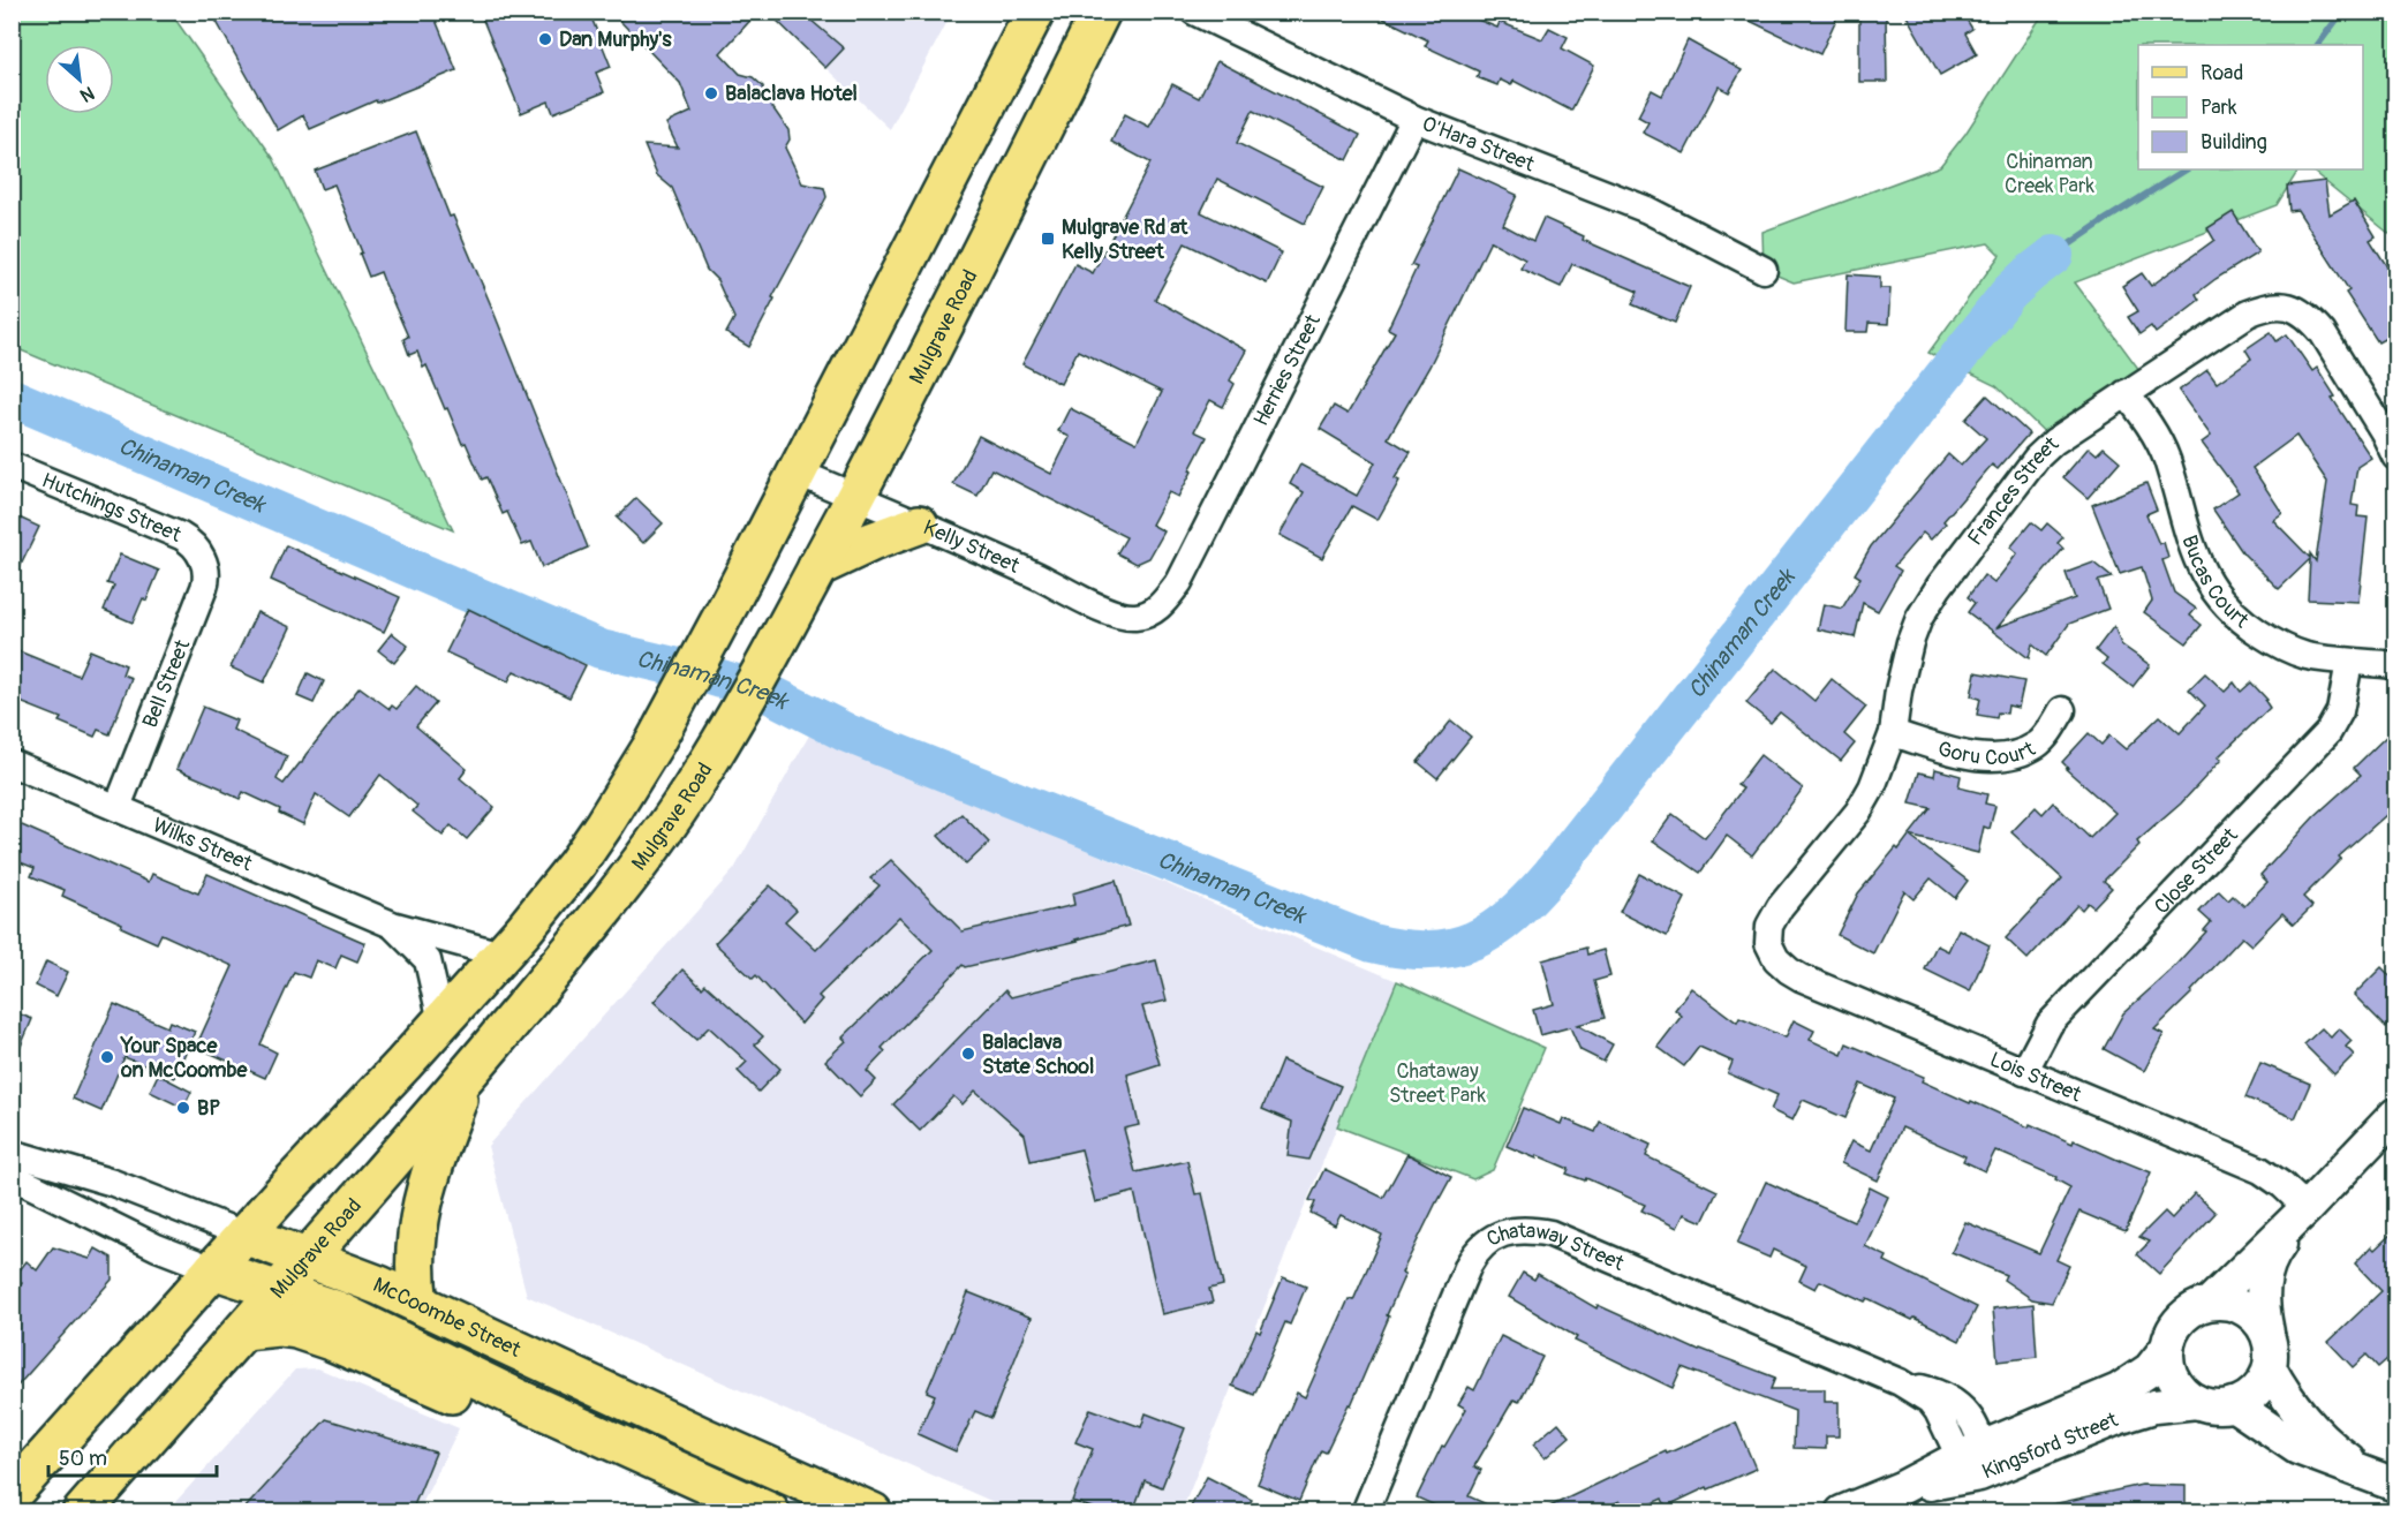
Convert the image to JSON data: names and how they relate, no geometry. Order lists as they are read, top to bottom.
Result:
{
  "streets": {
    "main road": ["Mulgrave Road", "McCoombe Street"],
    "street": [
      "O'Hara Street",
      "Herries Street",
      "Frances Street",
      "Hutchings Street",
      "Kelly Street",
      "Bucas Court",
      "Bell Street",
      "Goru Court",
      "Wilks Street",
      "Close Street",
      "Lois Street",
      "Chataway Street",
      "Kingsford Street"
    ]
  },
  "crossings": [
    ["O'Hara Street", "Herries Street"],
    ["Mulgrave Road", "Kelly Street"],
    ["Mulgrave Road", "McCoombe Street"],
    ["Herries Street", "Kelly Street"],
    ["Frances Street", "Bucas Court"],
    ["Frances Street", "Goru Court"],
    ["Frances Street", "Lois Street"],
    ["Hutchings Street", "Bell Street"],
    ["Bucas Court", "Close Street"],
    ["Bell Street", "Wilks Street"],
    ["Close Street", "Lois Street"],
    ["Chataway Street", "Kingsford Street"]
  ],
  "water": ["Chinaman Creek"],
  "parks": ["Chinaman Creek Park", "Chataway Street Park"],
  "places": {
    "other": [
      "Dan Murphy's",
      "Balaclava Hotel",
      "Balaclava State School",
      "Your Space on McCoombe",
      "BP"
    ],
    "transit": ["Mulgrave Rd at Kelly Street"]
  },
  "legend": ["Road", "Park", "Building"],
  "scale_bar": "50 m",
  "north": "bottom right"
}
